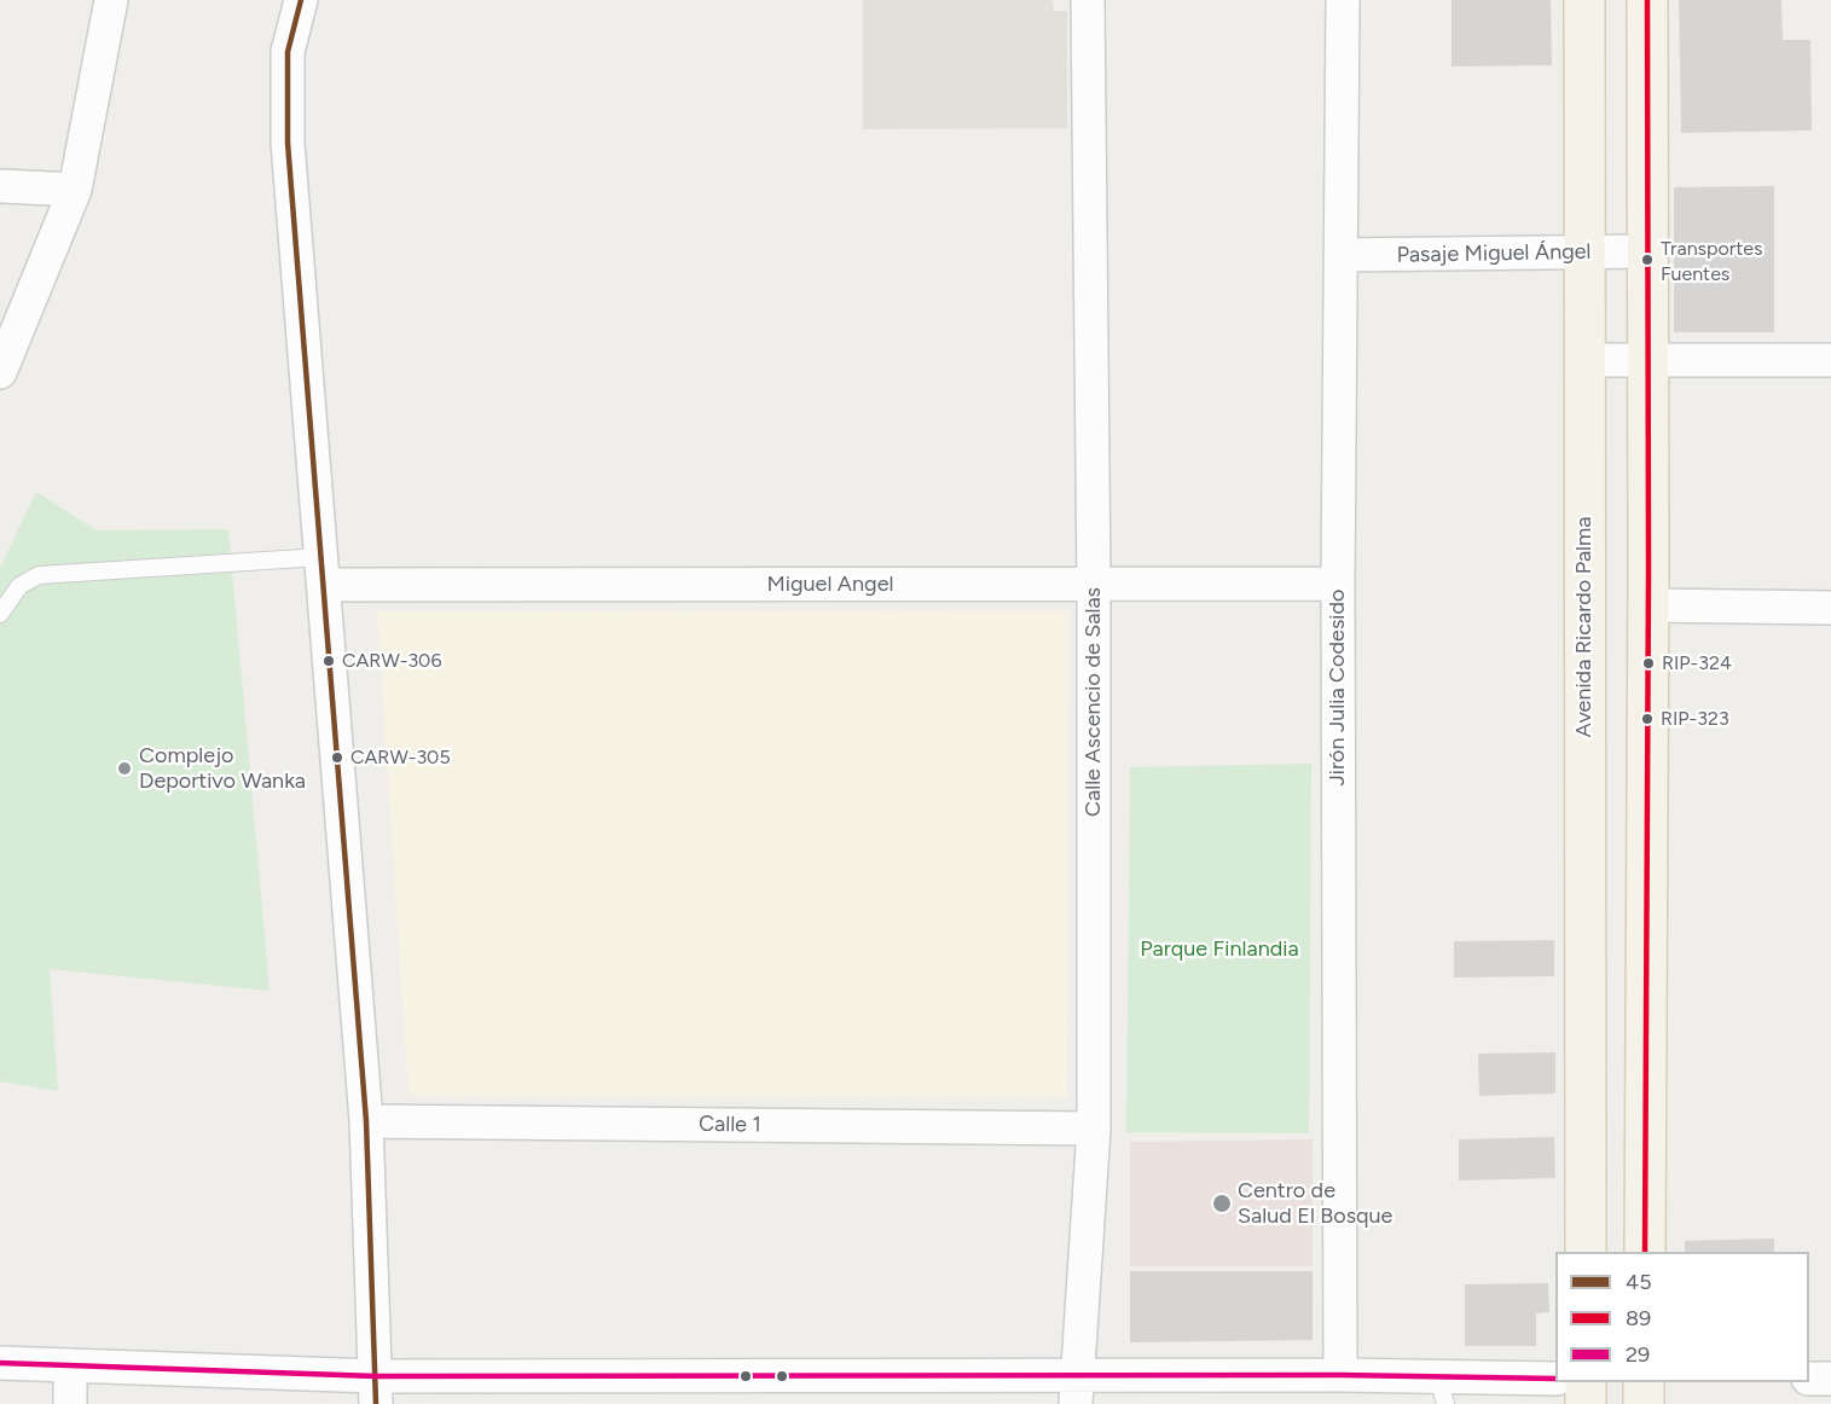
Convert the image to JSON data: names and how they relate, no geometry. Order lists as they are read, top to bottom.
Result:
{
  "streets": {
    "main road": ["Avenida Ricardo Palma"],
    "street": [
      "Pasaje Miguel Ángel",
      "Miguel Angel",
      "Jirón Julia Codesido",
      "Calle Ascencio de Salas",
      "Calle 1"
    ]
  },
  "crossings": [
    ["Pasaje Miguel Ángel", "Avenida Ricardo Palma"],
    ["Pasaje Miguel Ángel", "Jirón Julia Codesido"],
    ["Miguel Angel", "Jirón Julia Codesido"],
    ["Miguel Angel", "Calle Ascencio de Salas"],
    ["Calle Ascencio de Salas", "Calle 1"]
  ],
  "parks": ["Parque Finlandia"],
  "places": [
    "Transportes Fuentes",
    "CARW-306",
    "RIP-324",
    "RIP-323",
    "CARW-305",
    "Complejo Deportivo Wanka",
    "Centro de Salud El Bosque"
  ],
  "lines": ["transit line 45", "transit line 89", "transit line 29"],
  "legend": ["45", "89", "29"]
}
